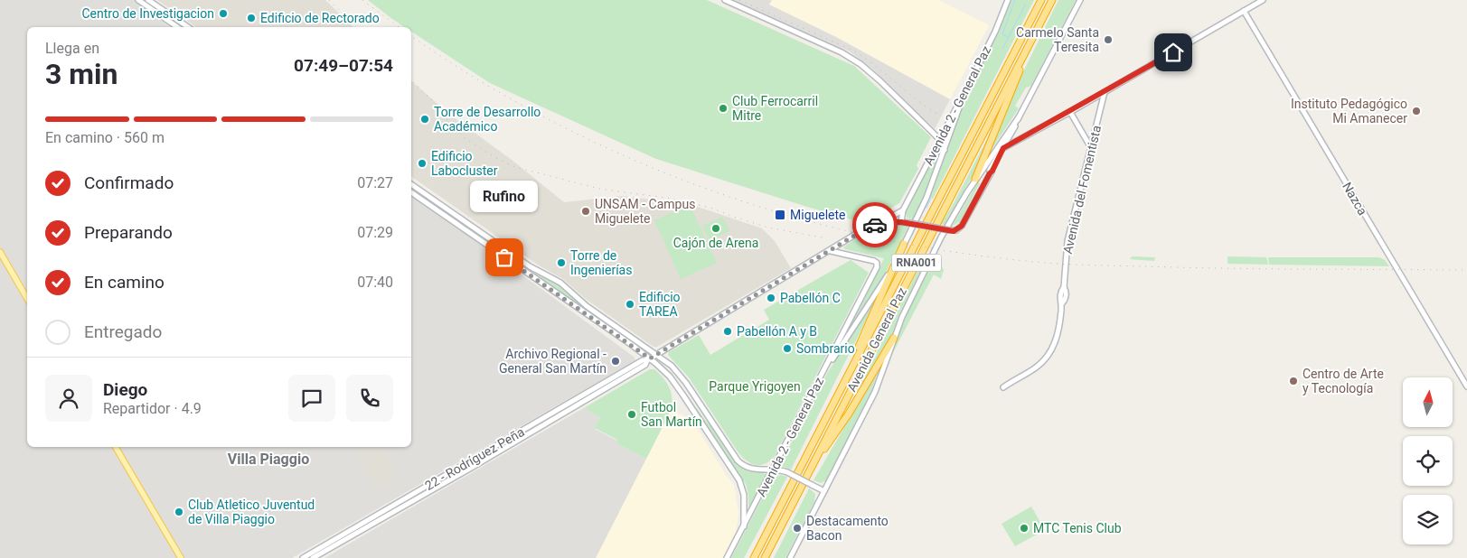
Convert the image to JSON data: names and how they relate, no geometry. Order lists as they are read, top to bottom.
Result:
{
  "streets": {
    "highway": ["RNA001", "Avenida General Paz"],
    "street": [
      "Avenida 2 - General Paz",
      "Avenida del Fomentista",
      "Nazca",
      "22 - Rodríguez Peña"
    ]
  },
  "crossings": [
    ["Avenida 2 - General Paz", "Avenida General Paz"],
    ["Avenida 2 - General Paz", "22 - Rodríguez Peña"],
    ["Avenida General Paz", "22 - Rodríguez Peña"]
  ],
  "districts": ["Villa Piaggio"],
  "parks": ["Parque Yrigoyen"],
  "places": {
    "other": [
      "Centro de Investigacion",
      "Edificio de Rectorado",
      "Carmelo Santa Teresita",
      "Club Ferrocarril Mitre",
      "Instituto Pedagógico Mi Amanecer",
      "Torre de Desarrollo Académico",
      "Edificio Labocluster",
      "UNSAM - Campus Miguelete",
      "Cajón de Arena",
      "Rufino",
      "Torre de Ingenierías",
      "Pabellón C",
      "Edificio TAREA",
      "Pabellón A y B",
      "Sombrario",
      "Archivo Regional - General San Martín",
      "Centro de Arte y Tecnología",
      "Futbol San Martín",
      "Club Atletico Juventud de Villa Piaggio",
      "Destacamento Bacon",
      "MTC Tenis Club"
    ],
    "transit": ["Miguelete"]
  },
  "north": "top",
  "page": {
    "heading": ["3 min", "Llega en", "07:49–07:54"],
    "panel": ["Diego", "Repartidor · 4.9"],
    "bar": "En camino · 560 m",
    "list": [
      ["Confirmado", "07:27"],
      ["Preparando", "07:29"],
      ["En camino", "07:40"],
      "Entregado"
    ],
    "bubble": "Rufino"
  }
}
